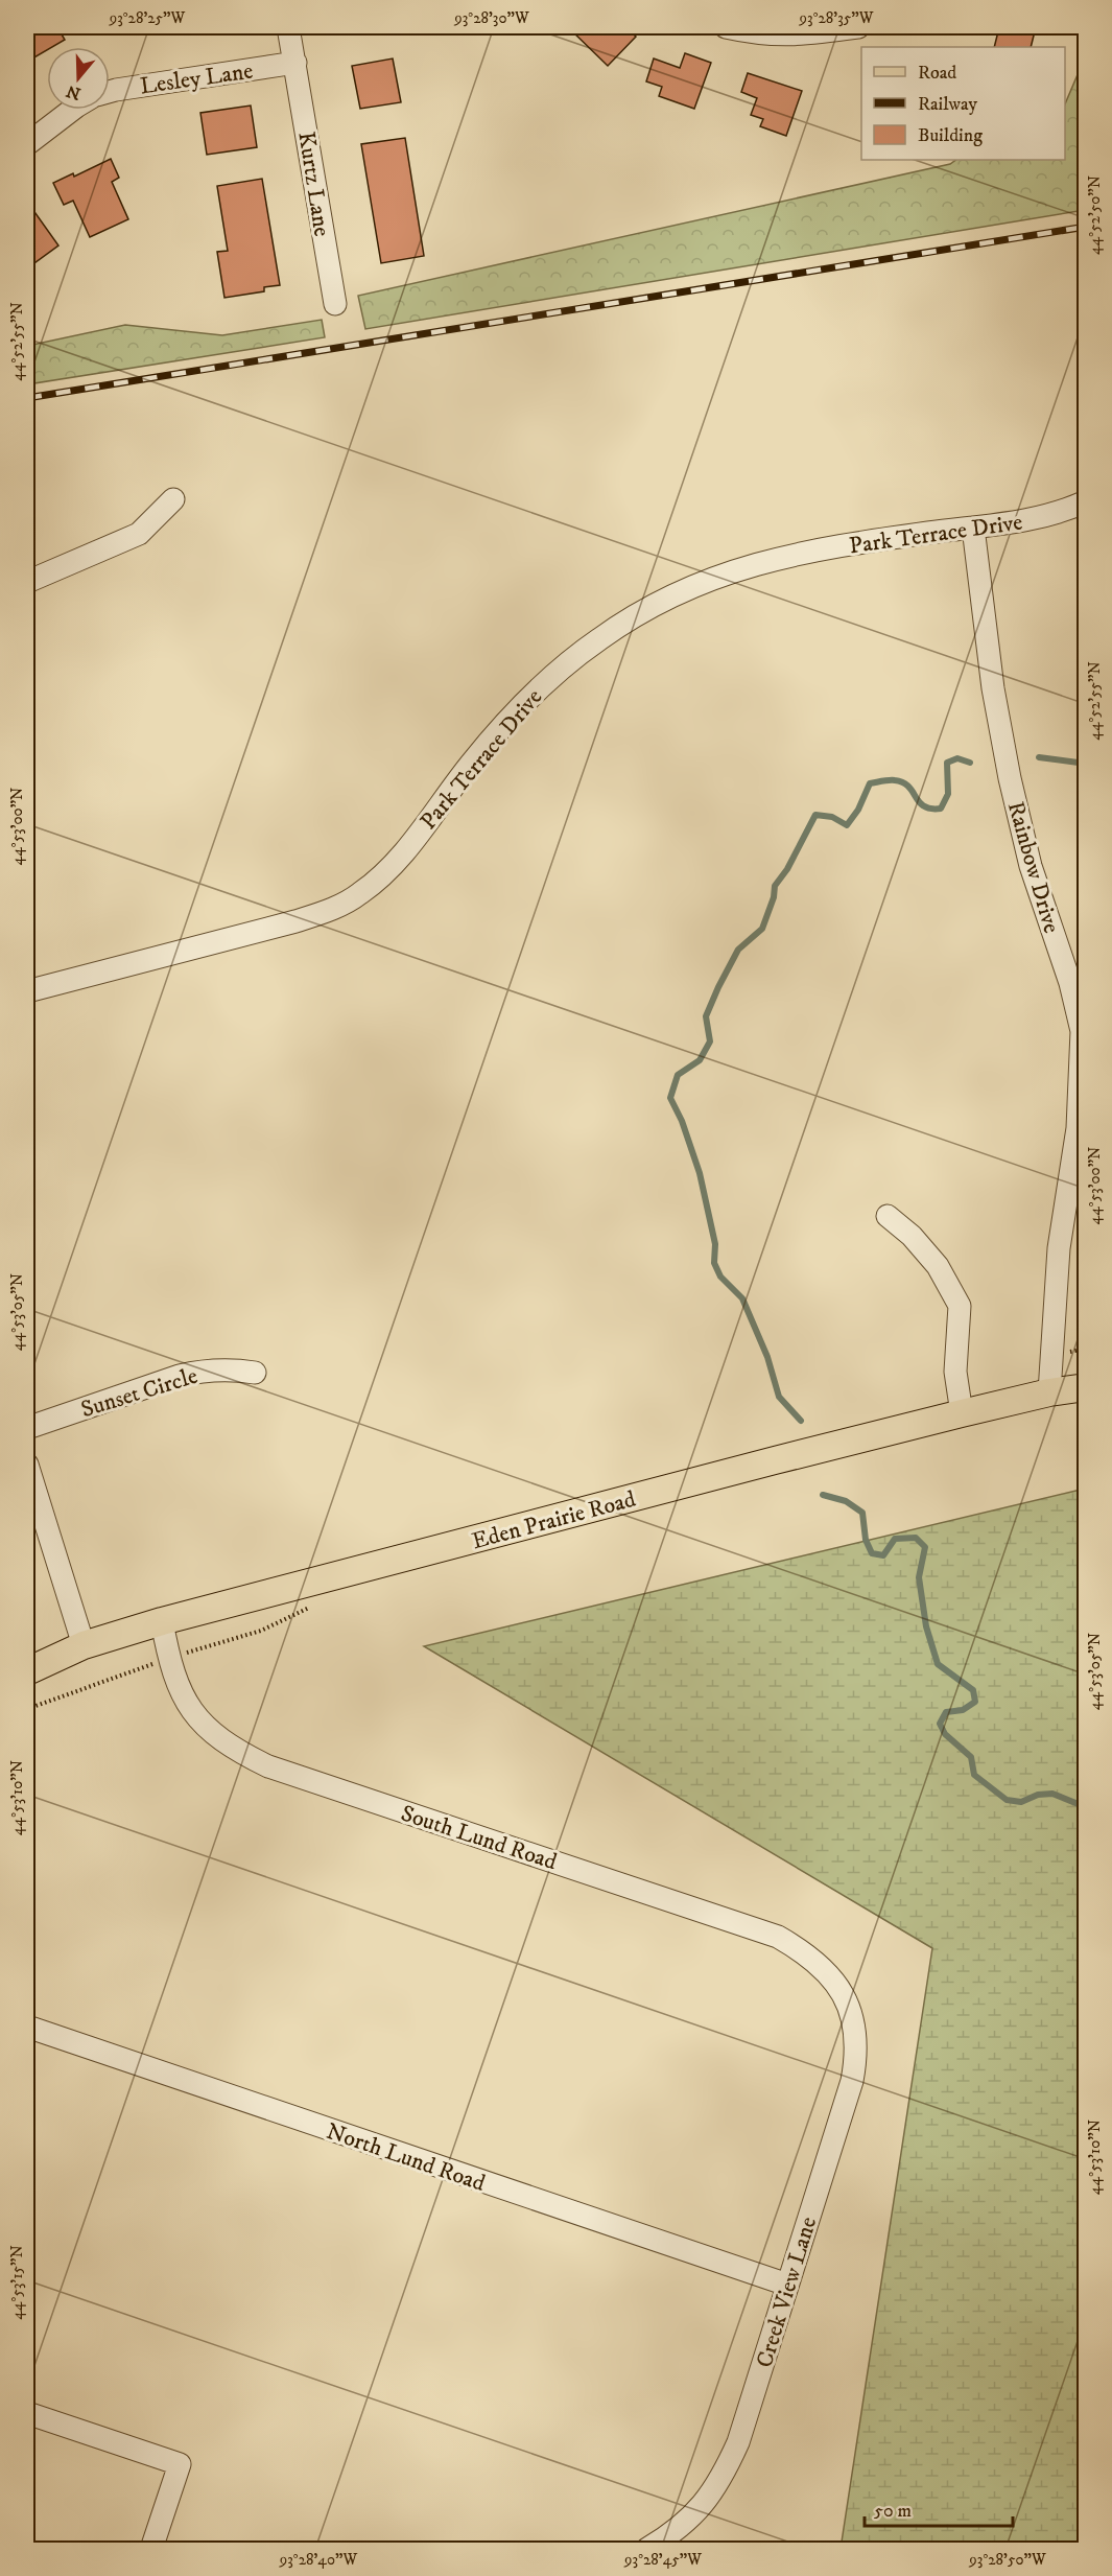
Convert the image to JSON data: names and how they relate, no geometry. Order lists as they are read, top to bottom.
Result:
{
  "streets": {
    "main road": ["Eden Prairie Road"],
    "street": [
      "Lesley Lane",
      "Kurtz Lane",
      "Park Terrace Drive",
      "Rainbow Drive",
      "Sunset Circle",
      "South Lund Road",
      "North Lund Road",
      "Creek View Lane"
    ]
  },
  "crossings": [
    ["Lesley Lane", "Kurtz Lane"],
    ["Park Terrace Drive", "Rainbow Drive"],
    ["Rainbow Drive", "Eden Prairie Road"],
    ["Eden Prairie Road", "South Lund Road"],
    ["South Lund Road", "Creek View Lane"],
    ["North Lund Road", "Creek View Lane"]
  ],
  "legend": ["Road", "Railway", "Building"],
  "scale_bar": "50 m",
  "north": "bottom",
  "coordinates": [
    "93°28'25\"W",
    "93°28'30\"W",
    "93°28'35\"W",
    "44°52'50\"N",
    "44°52'55\"N",
    "44°53'00\"N",
    "44°53'05\"N",
    "44°53'10\"N",
    "44°53'15\"N",
    "93°28'40\"W",
    "93°28'45\"W",
    "93°28'50\"W"
  ]
}
